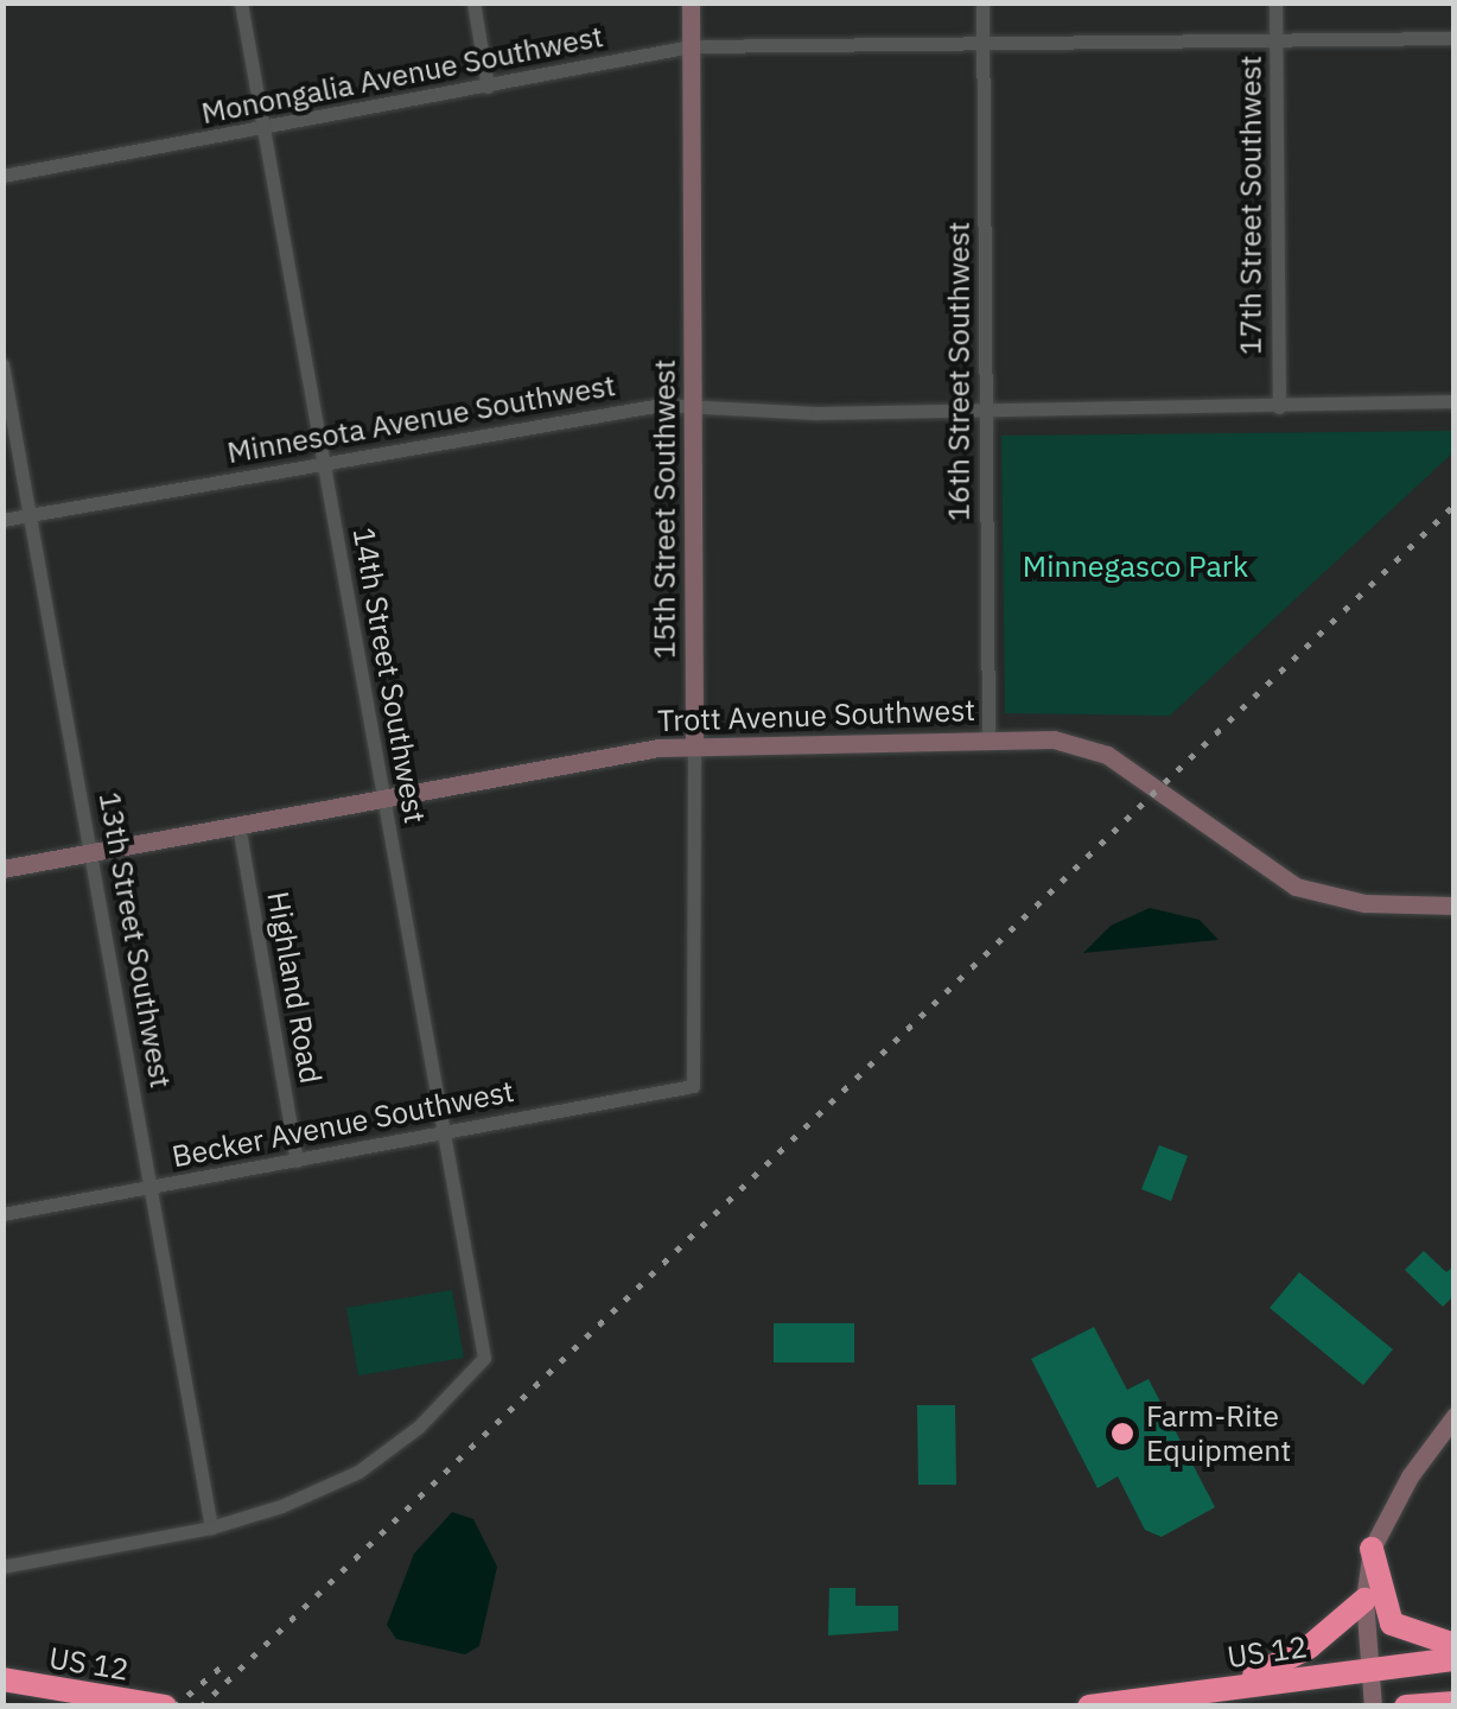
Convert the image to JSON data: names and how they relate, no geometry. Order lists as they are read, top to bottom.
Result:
{
  "streets": {
    "highway": ["US 12"],
    "street": [
      "Monongalia Avenue Southwest",
      "17th Street Southwest",
      "16th Street Southwest",
      "Minnesota Avenue Southwest",
      "15th Street Southwest",
      "14th Street Southwest",
      "Trott Avenue Southwest",
      "13th Street Southwest",
      "Highland Road",
      "Becker Avenue Southwest"
    ]
  },
  "crossings": [
    ["Monongalia Avenue Southwest", "17th Street Southwest"],
    ["Monongalia Avenue Southwest", "16th Street Southwest"],
    ["Monongalia Avenue Southwest", "15th Street Southwest"],
    ["Monongalia Avenue Southwest", "14th Street Southwest"],
    ["17th Street Southwest", "Minnesota Avenue Southwest"],
    ["16th Street Southwest", "Minnesota Avenue Southwest"],
    ["16th Street Southwest", "Trott Avenue Southwest"],
    ["Minnesota Avenue Southwest", "15th Street Southwest"],
    ["Minnesota Avenue Southwest", "14th Street Southwest"],
    ["Minnesota Avenue Southwest", "13th Street Southwest"],
    ["15th Street Southwest", "Trott Avenue Southwest"],
    ["15th Street Southwest", "Becker Avenue Southwest"],
    ["14th Street Southwest", "Trott Avenue Southwest"],
    ["14th Street Southwest", "13th Street Southwest"],
    ["14th Street Southwest", "Becker Avenue Southwest"],
    ["Trott Avenue Southwest", "13th Street Southwest"],
    ["Trott Avenue Southwest", "Highland Road"],
    ["13th Street Southwest", "Becker Avenue Southwest"],
    ["Highland Road", "Becker Avenue Southwest"]
  ],
  "parks": ["Minnegasco Park"],
  "places": ["Farm-Rite Equipment"]
}
